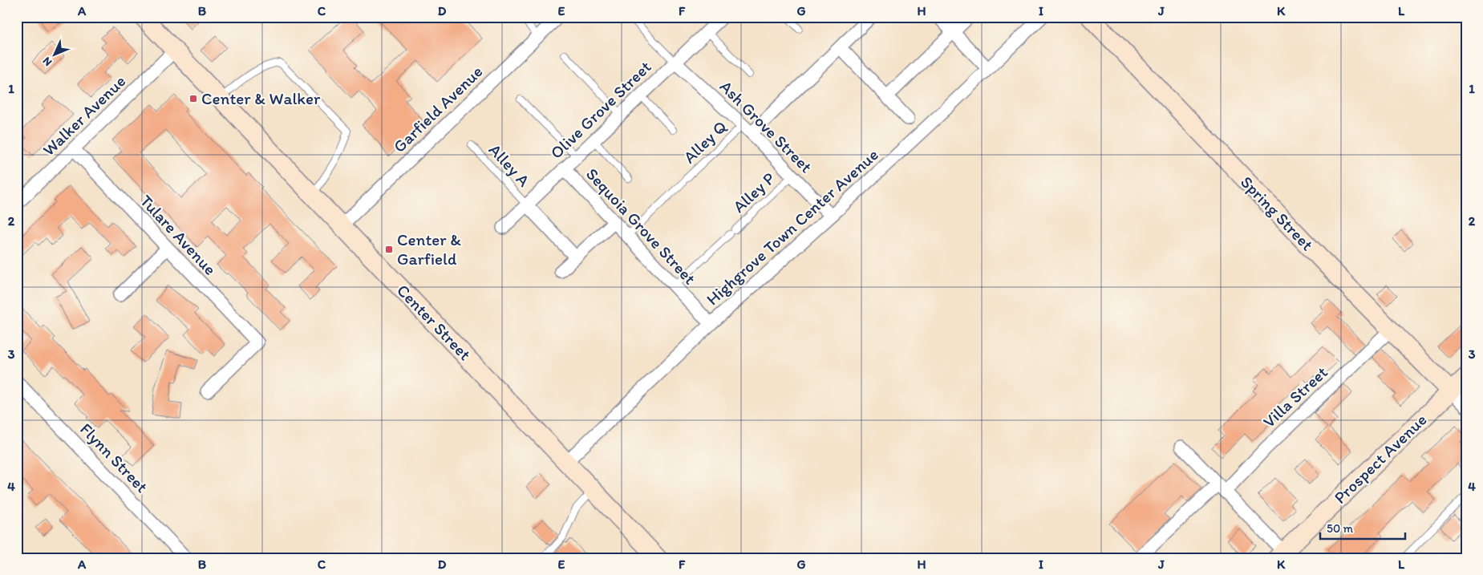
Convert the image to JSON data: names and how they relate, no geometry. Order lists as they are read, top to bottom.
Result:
{
  "streets": {
    "street": [
      "Garfield Avenue",
      "Olive Grove Street",
      "Walker Avenue",
      "Ash Grove Street",
      "Spring Street",
      "Sequoia Grove Street",
      "Highgrove Town Center Avenue",
      "Tulare Avenue",
      "Center Street",
      "Villa Street",
      "Flynn Street",
      "Prospect Avenue"
    ],
    "lane": ["Alley Q", "Alley A", "Alley P"]
  },
  "crossings": [
    ["Garfield Avenue", "Center Street"],
    ["Olive Grove Street", "Ash Grove Street"],
    ["Olive Grove Street", "Alley A"],
    ["Olive Grove Street", "Sequoia Grove Street"],
    ["Walker Avenue", "Tulare Avenue"],
    ["Walker Avenue", "Center Street"],
    ["Ash Grove Street", "Alley Q"],
    ["Ash Grove Street", "Alley P"],
    ["Ash Grove Street", "Highgrove Town Center Avenue"],
    ["Alley Q", "Sequoia Grove Street"],
    ["Alley P", "Sequoia Grove Street"],
    ["Spring Street", "Villa Street"],
    ["Spring Street", "Prospect Avenue"],
    ["Sequoia Grove Street", "Highgrove Town Center Avenue"],
    ["Highgrove Town Center Avenue", "Center Street"]
  ],
  "places": {
    "transit": ["Center & Walker", "Center & Garfield"]
  },
  "scale_bar": "50 m",
  "north": "bottom left",
  "grid": {
    "columns": [
      "A",
      "B",
      "C",
      "D",
      "E",
      "F",
      "G",
      "H",
      "I",
      "J",
      "K",
      "L"
    ],
    "rows": [
      "1",
      "2",
      "3",
      "4"
    ]
  }
}
